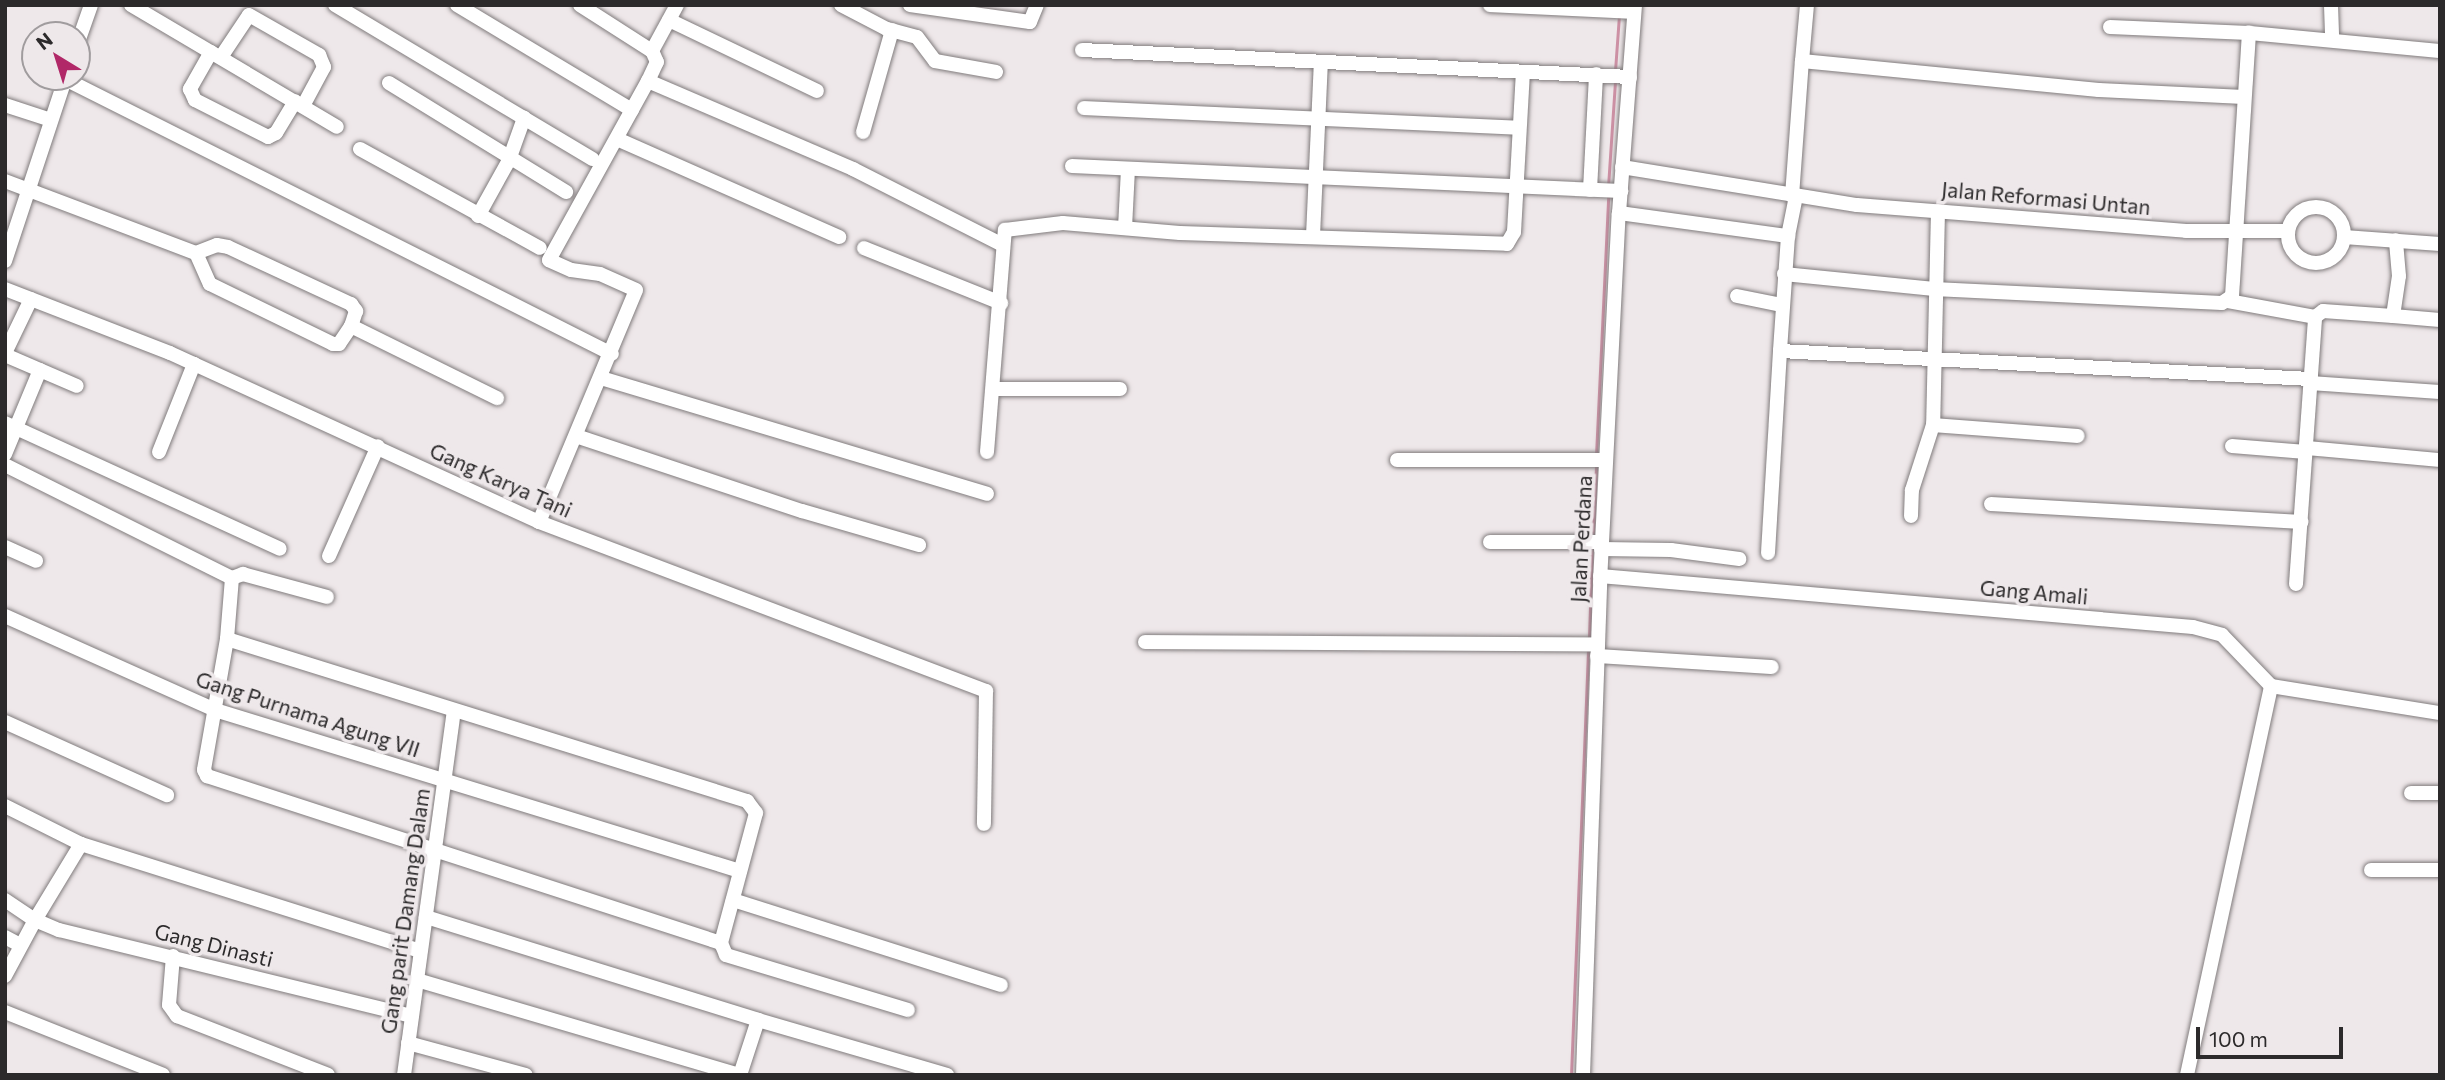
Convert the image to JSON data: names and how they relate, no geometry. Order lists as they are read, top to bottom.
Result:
{
  "streets": {
    "street": [
      "Jalan Reformasi Untan",
      "Gang Karya Tani",
      "Jalan Perdana",
      "Gang Amali",
      "Gang Purnama Agung VII",
      "Gang parit Damang Dalam",
      "Gang Dinasti"
    ]
  },
  "crossings": [
    ["Jalan Reformasi Untan", "Jalan Perdana"],
    ["Jalan Perdana", "Gang Amali"],
    ["Gang Purnama Agung VII", "Gang parit Damang Dalam"],
    ["Gang parit Damang Dalam", "Gang Dinasti"]
  ],
  "scale_bar": "100 m",
  "north": "top left"
}
